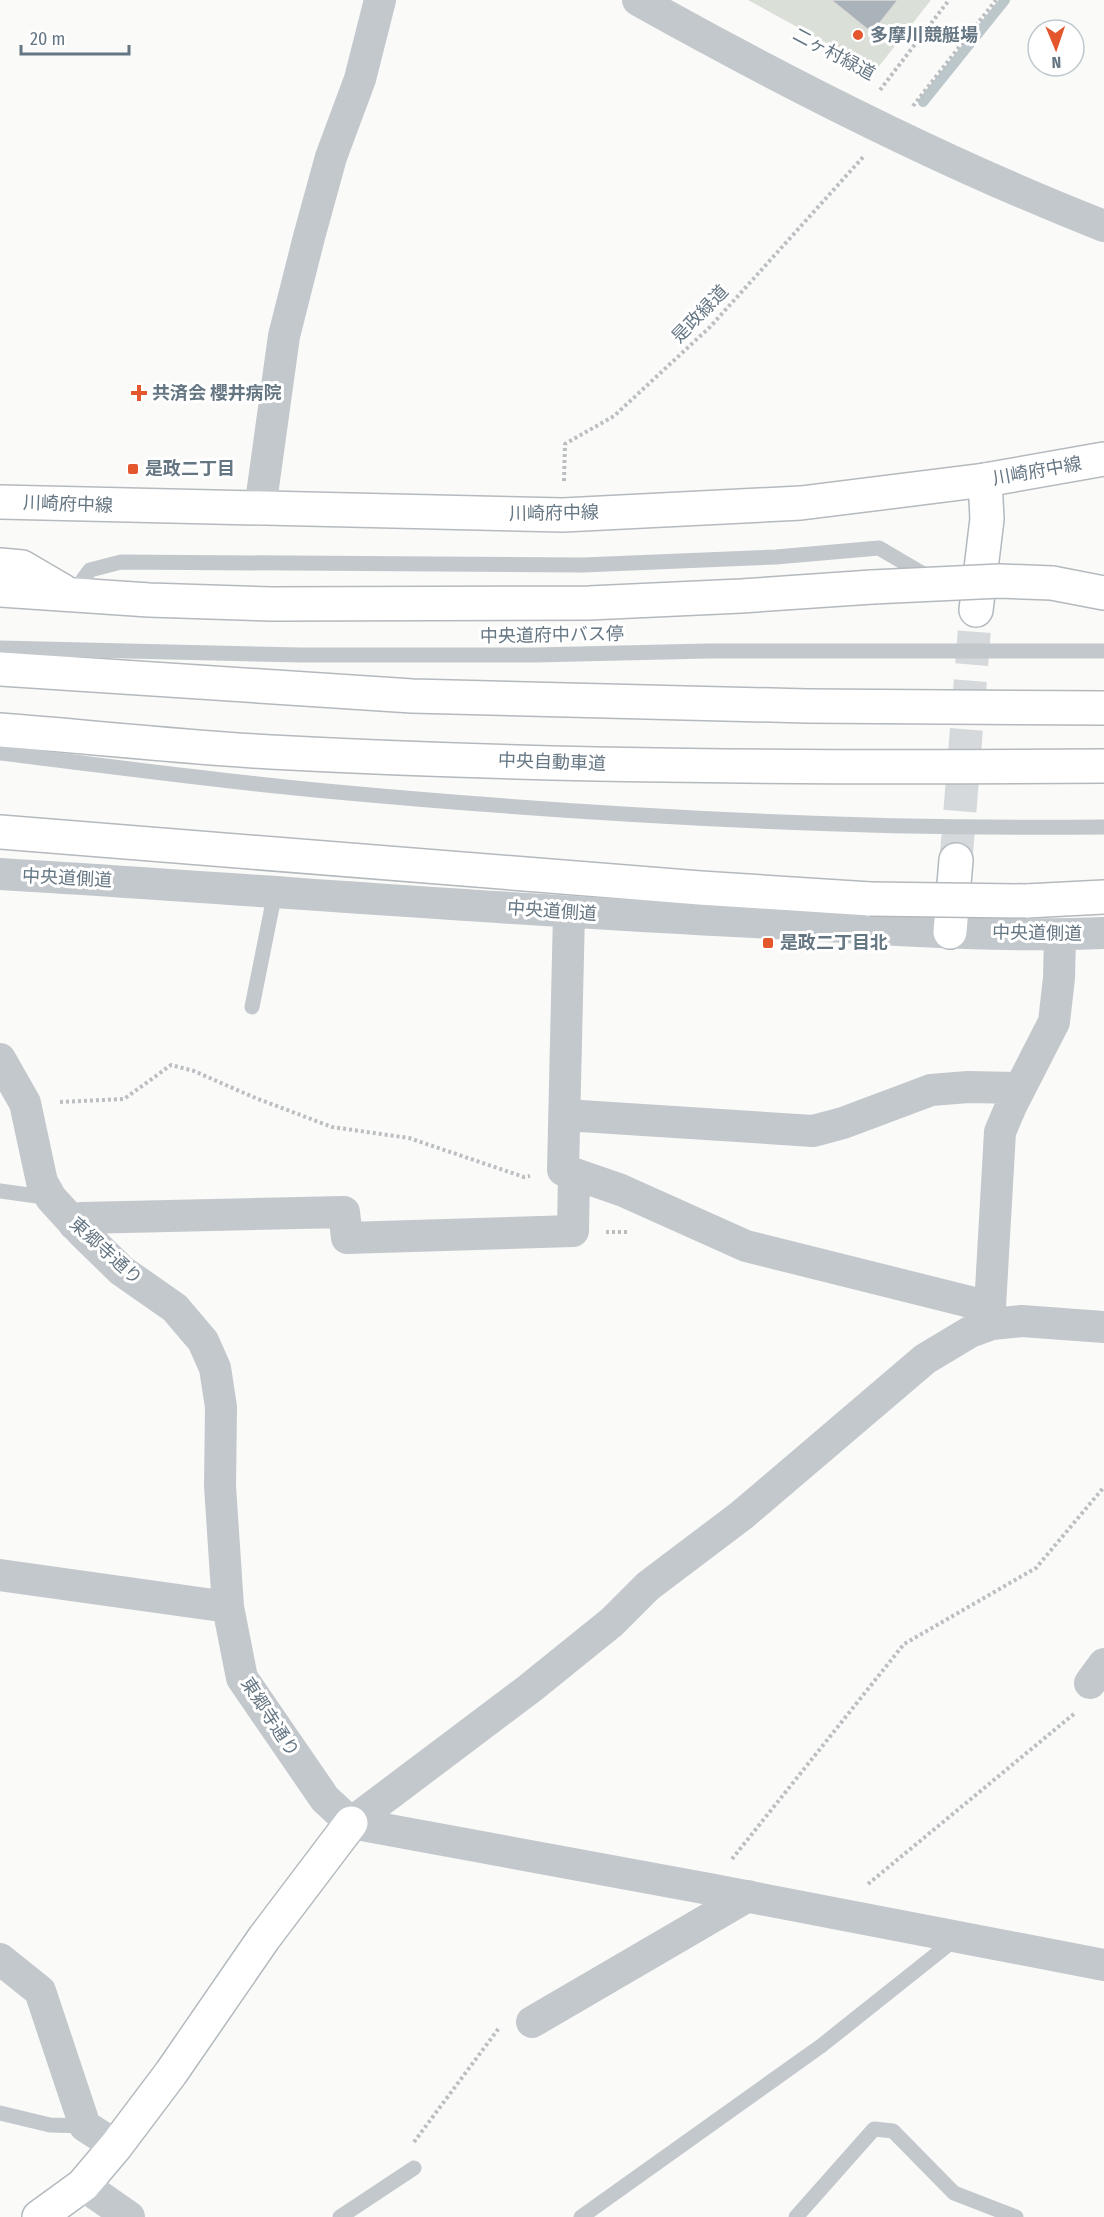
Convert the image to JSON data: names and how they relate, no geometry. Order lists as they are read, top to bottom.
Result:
{
  "streets": {
    "main road": ["川崎府中線", "中央自動車道"],
    "street": ["中央道側道", "東郷寺通り"],
    "lane": ["中央道府中バス停"],
    "path": ["二ヶ村緑道", "是政緑道"]
  },
  "crossings": [
    ["是政緑道", "川崎府中線"]
  ],
  "places": {
    "other": ["多摩川競艇場"],
    "health": ["共済会 櫻井病院"],
    "transit": ["是政二丁目", "是政二丁目北"]
  },
  "scale_bar": "20 m",
  "north": "bottom"
}
